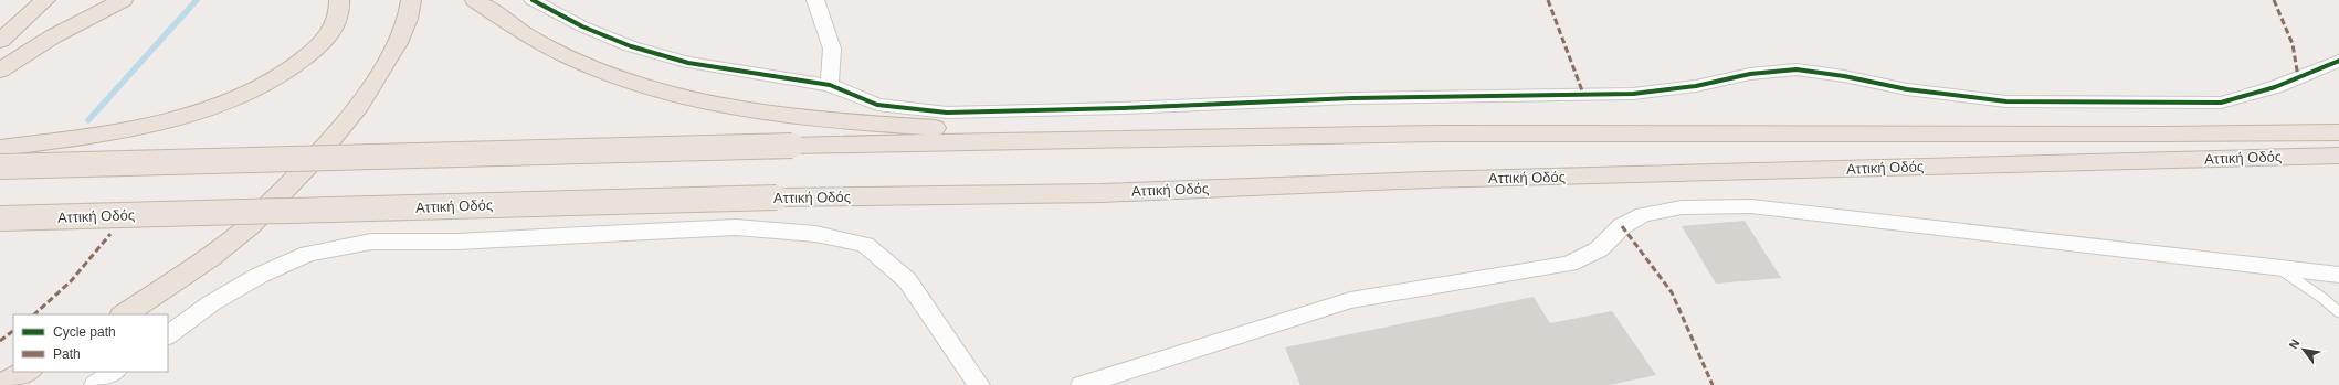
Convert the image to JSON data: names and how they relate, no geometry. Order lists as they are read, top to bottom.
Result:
{
  "streets": {
    "highway": ["Αττική Οδός"]
  },
  "legend": ["Cycle path", "Path"],
  "north": "top left"
}
